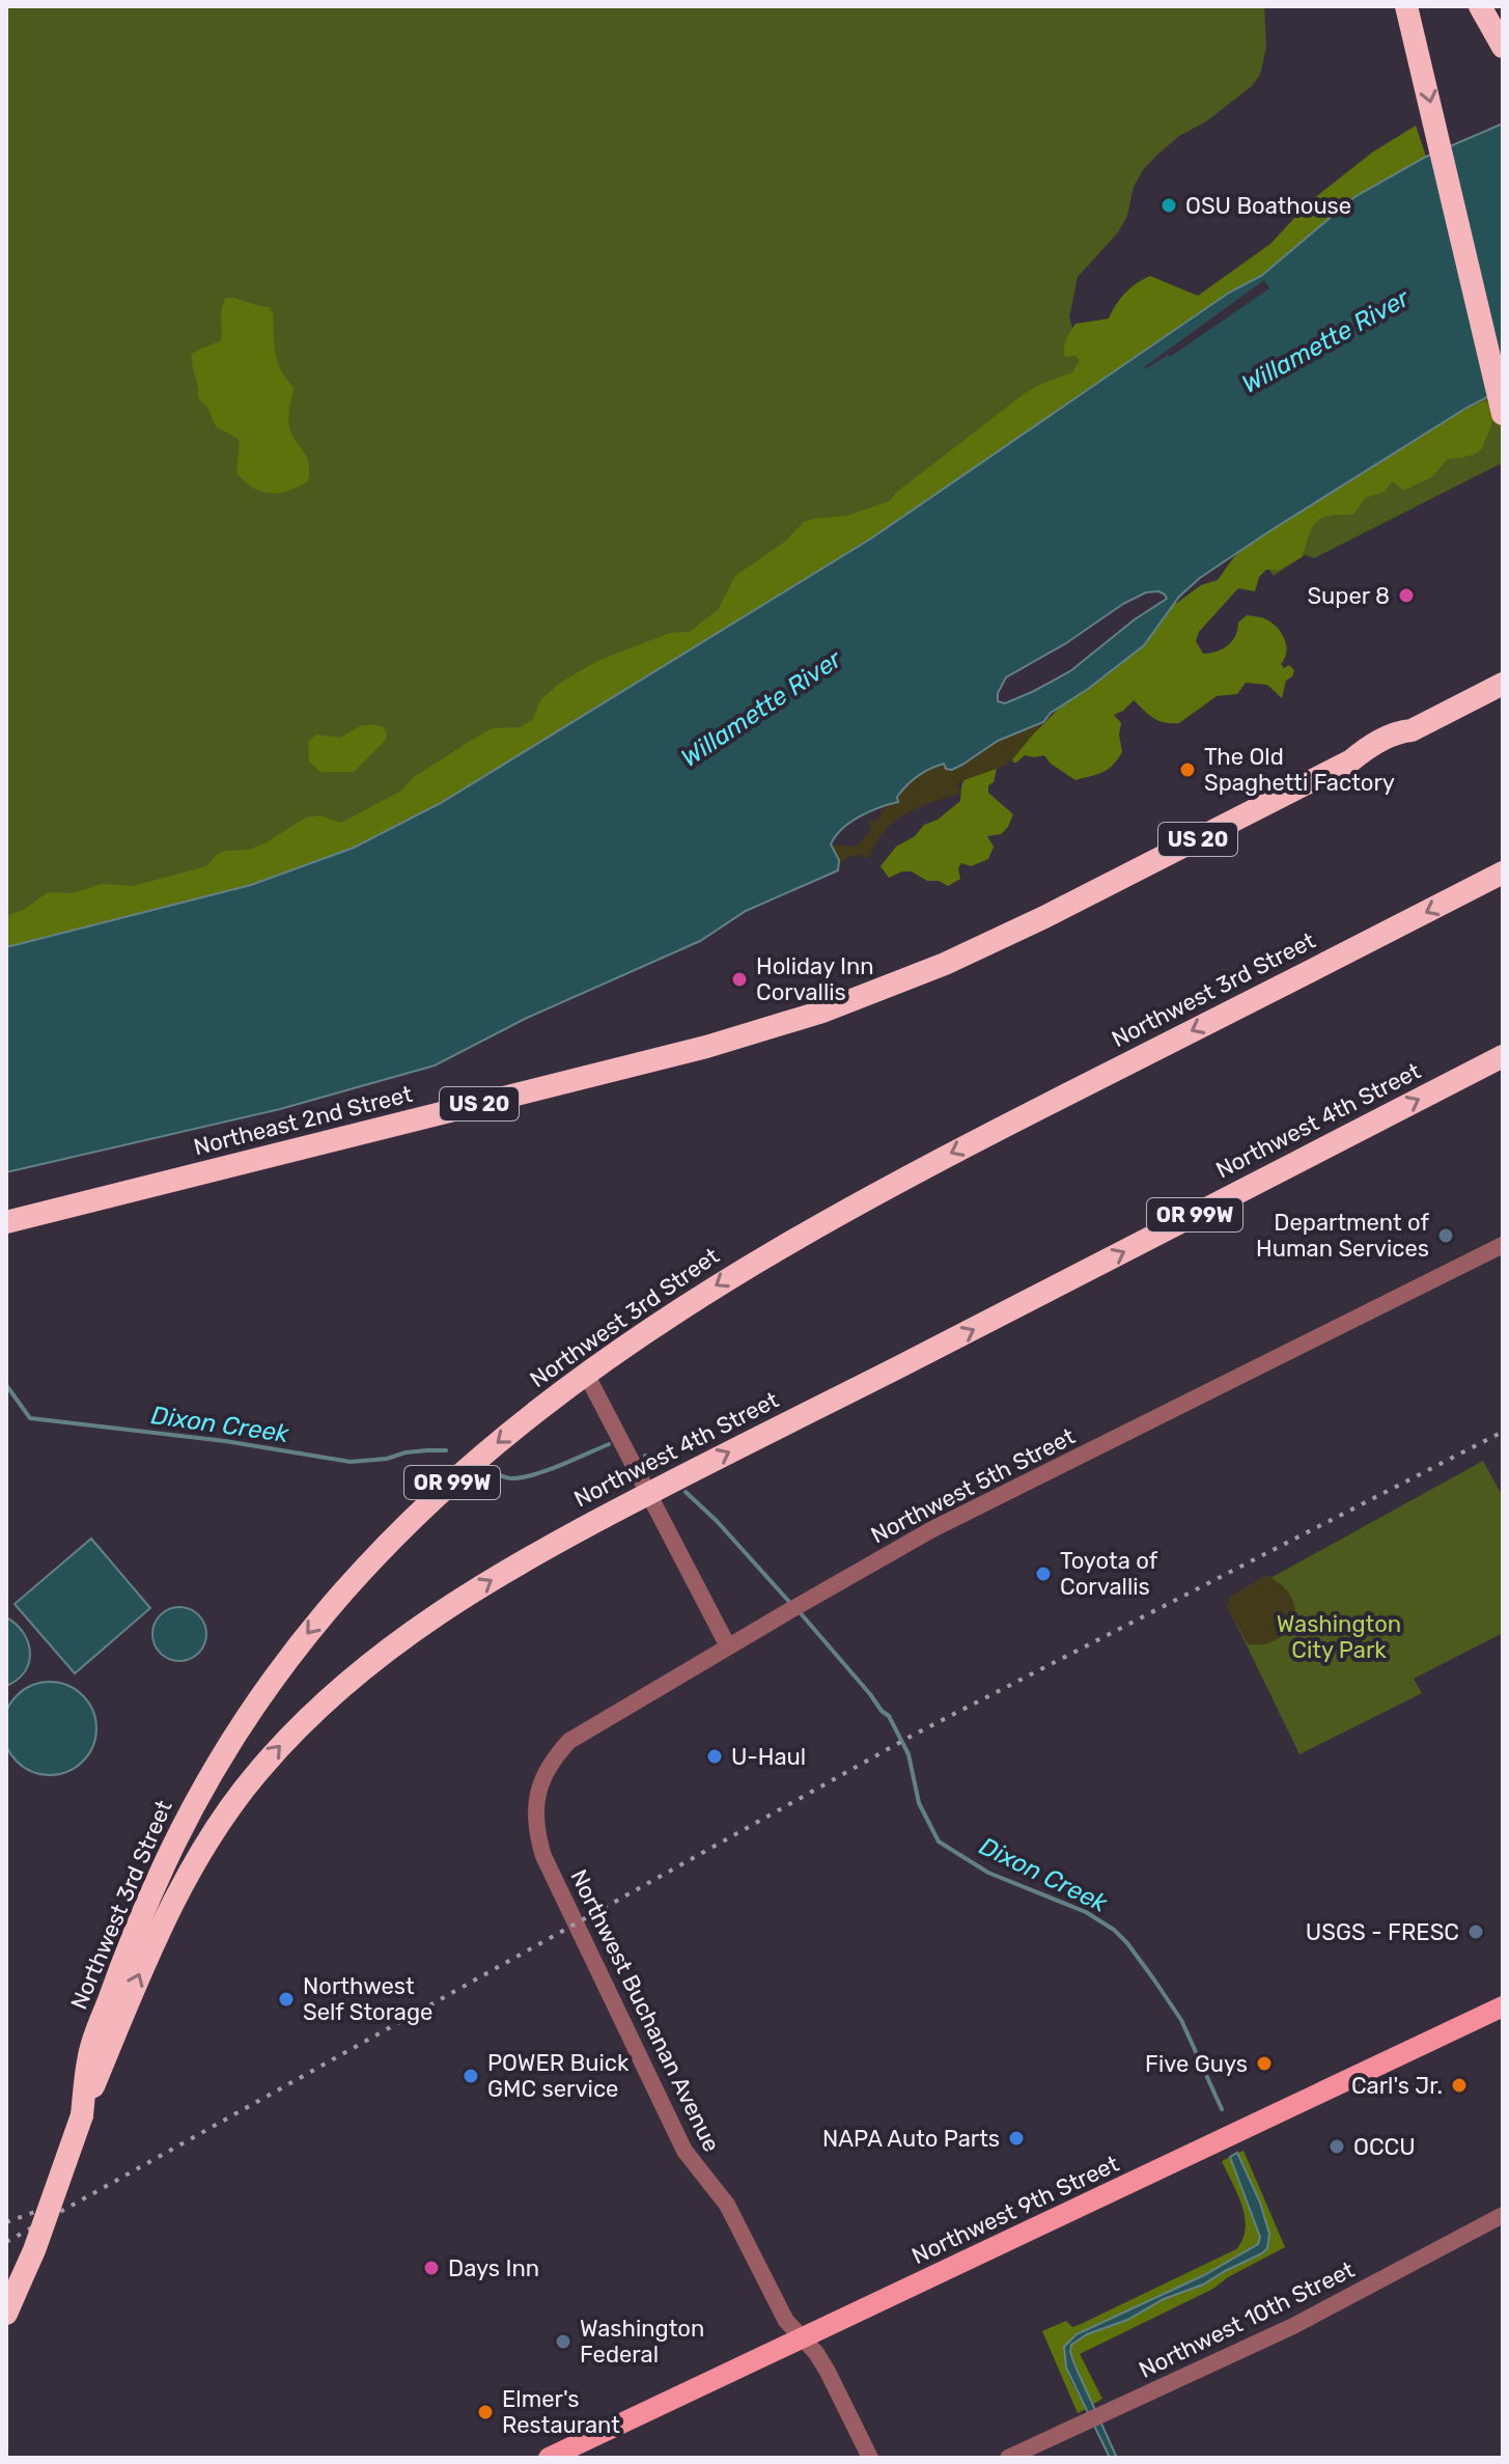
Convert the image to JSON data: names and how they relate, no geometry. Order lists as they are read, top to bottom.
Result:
{
  "streets": {
    "highway": [
      "US 20",
      "Northwest 3rd Street",
      "Northeast 2nd Street",
      "Northwest 4th Street",
      "OR 99W"
    ],
    "main road": ["Northwest 9th Street"],
    "street": ["Northwest 5th Street", "Northwest Buchanan Avenue", "Northwest 10th Street"]
  },
  "crossings": [
    ["Northwest 3rd Street", "Northwest 4th Street"],
    ["Northwest 3rd Street", "OR 99W"],
    ["Northwest 4th Street", "OR 99W"],
    ["Northwest 5th Street", "Northwest Buchanan Avenue"],
    ["Northwest Buchanan Avenue", "Northwest 9th Street"]
  ],
  "one_way": ["Northwest 3rd Street", "Northwest 4th Street"],
  "water": ["Willamette River", "Dixon Creek"],
  "parks": ["Washington City Park"],
  "places": [
    "OSU Boathouse",
    "Super 8",
    "The Old Spaghetti Factory",
    "Holiday Inn Corvallis",
    "Department of Human Services",
    "Toyota of Corvallis",
    "U-Haul",
    "USGS - FRESC",
    "Northwest Self Storage",
    "Five Guys",
    "POWER Buick GMC service",
    "Carl's Jr.",
    "NAPA Auto Parts",
    "OCCU",
    "Days Inn",
    "Washington Federal",
    "Elmer's Restaurant"
  ]
}
